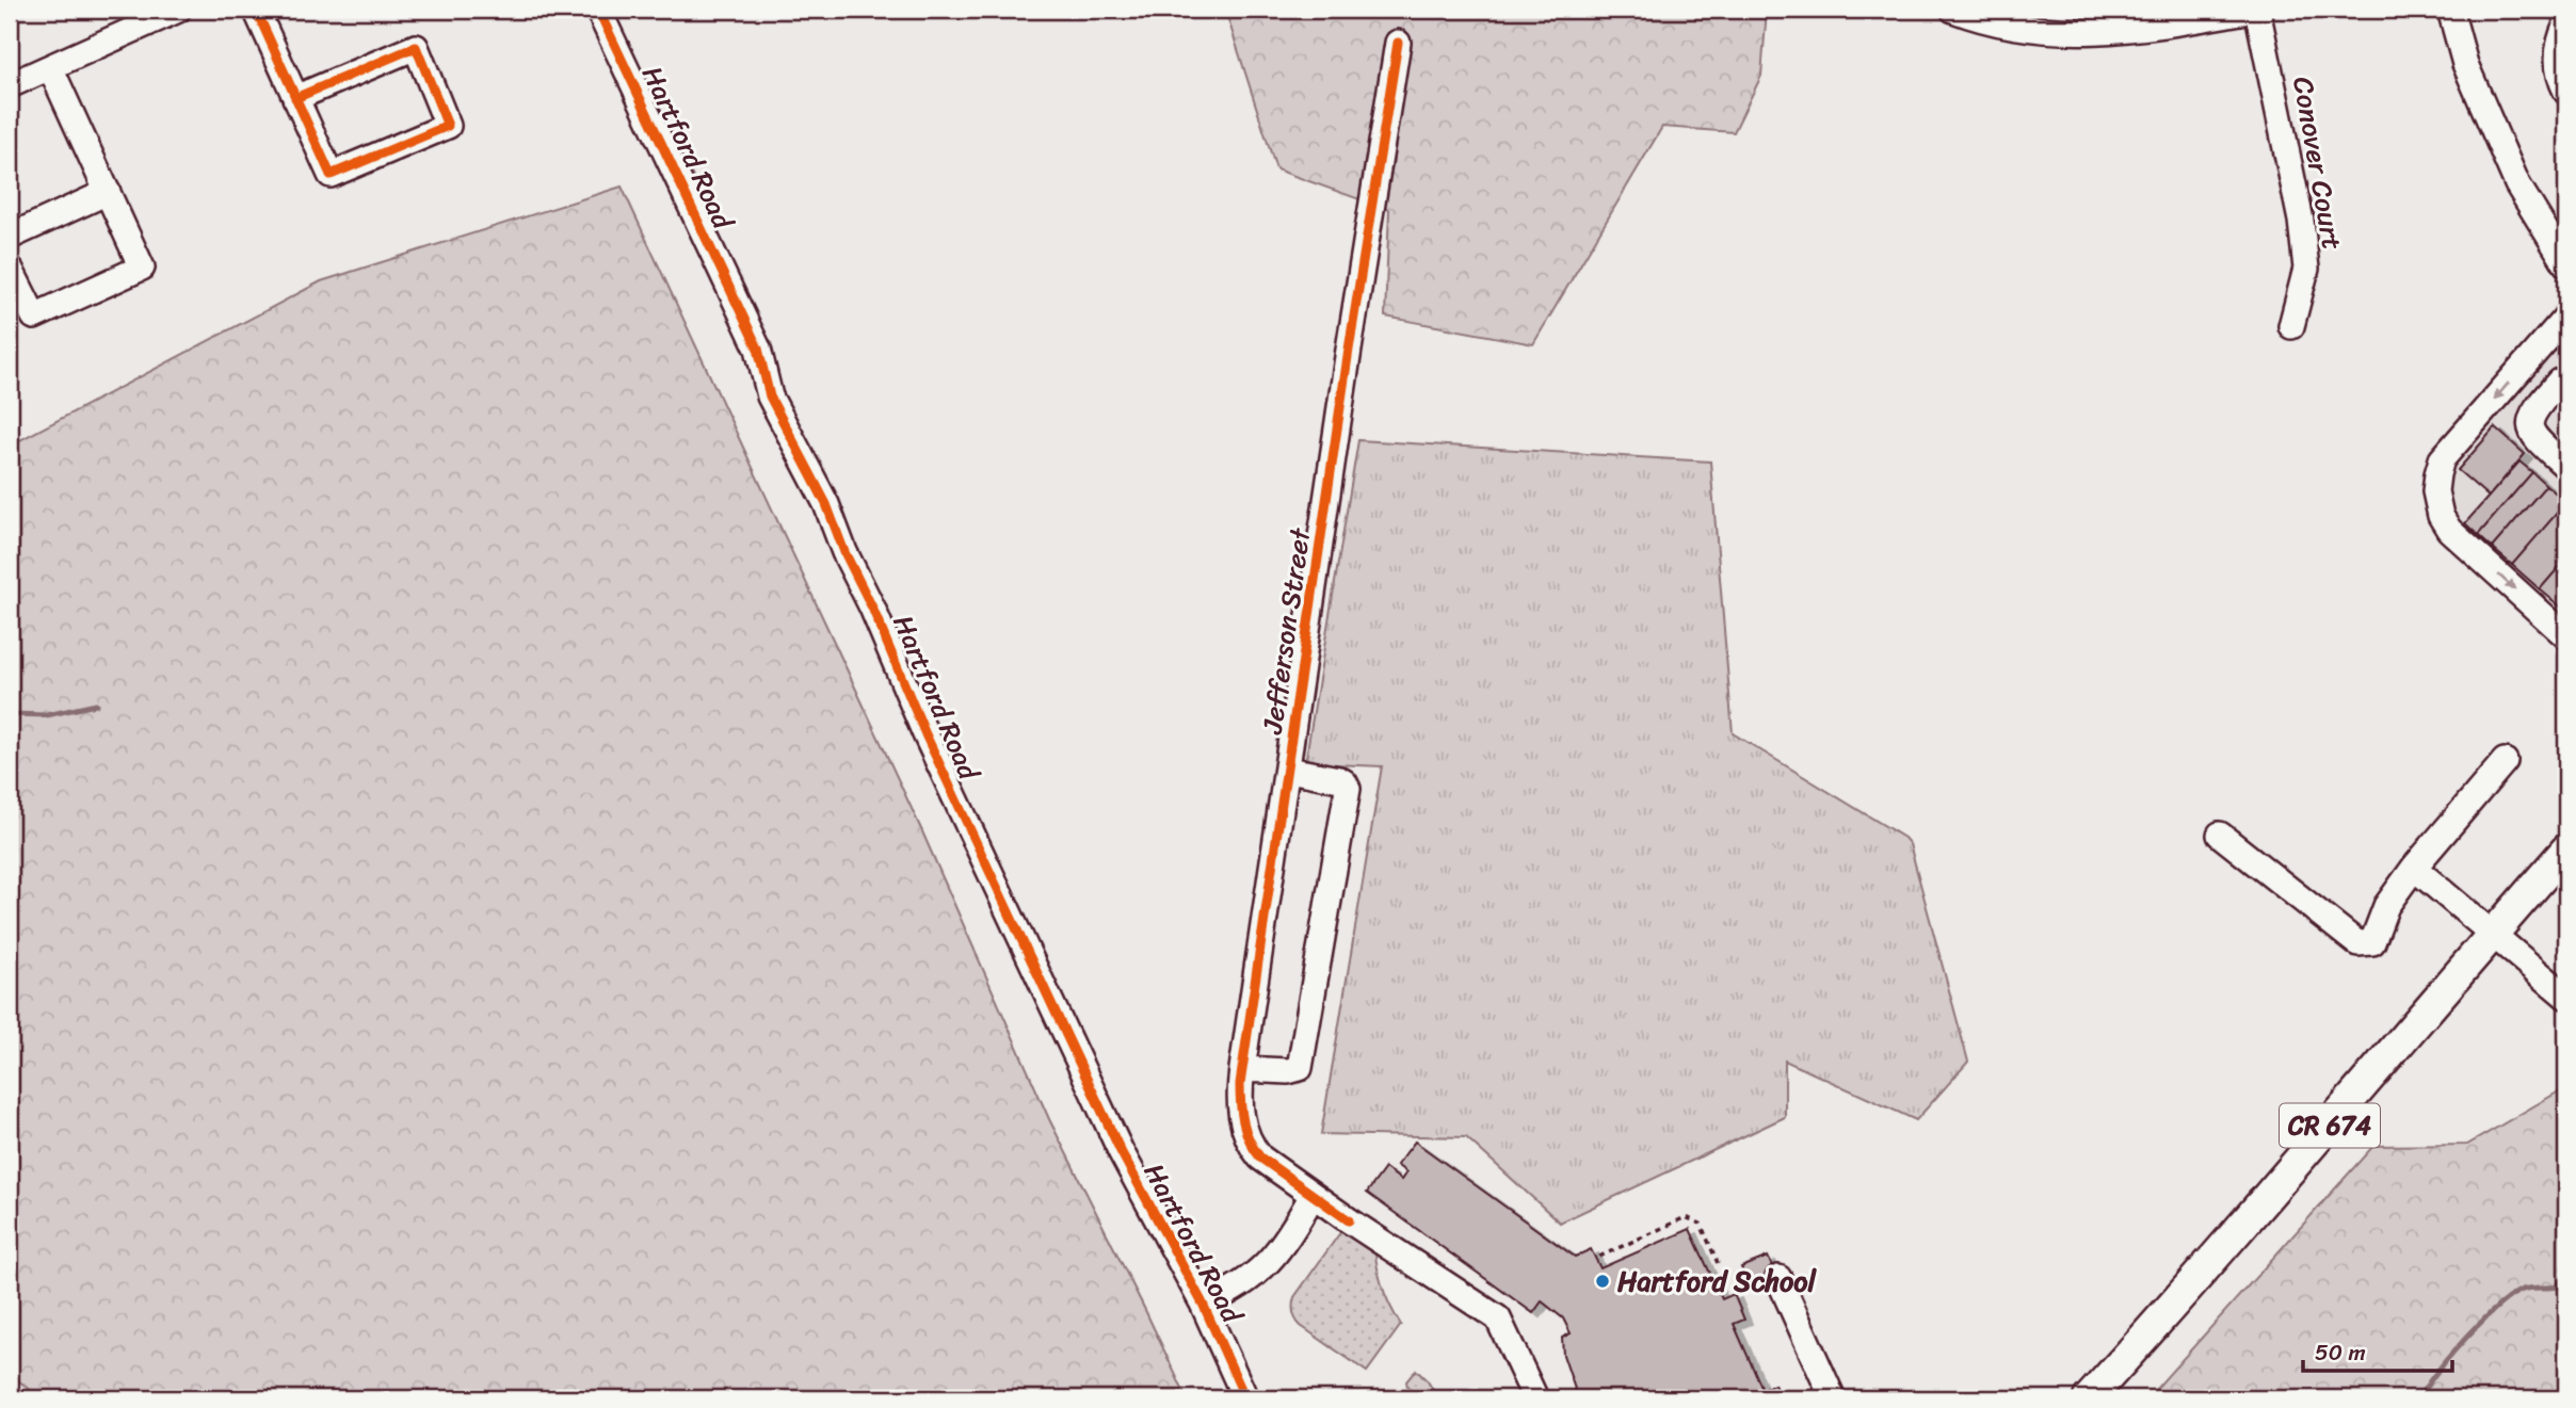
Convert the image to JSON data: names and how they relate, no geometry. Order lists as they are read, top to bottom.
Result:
{
  "streets": {
    "main road": ["CR 674"],
    "street": ["Hartford Road", "Conover Court", "Jefferson Street"]
  },
  "places": ["Hartford School"],
  "scale_bar": "50 m"
}
